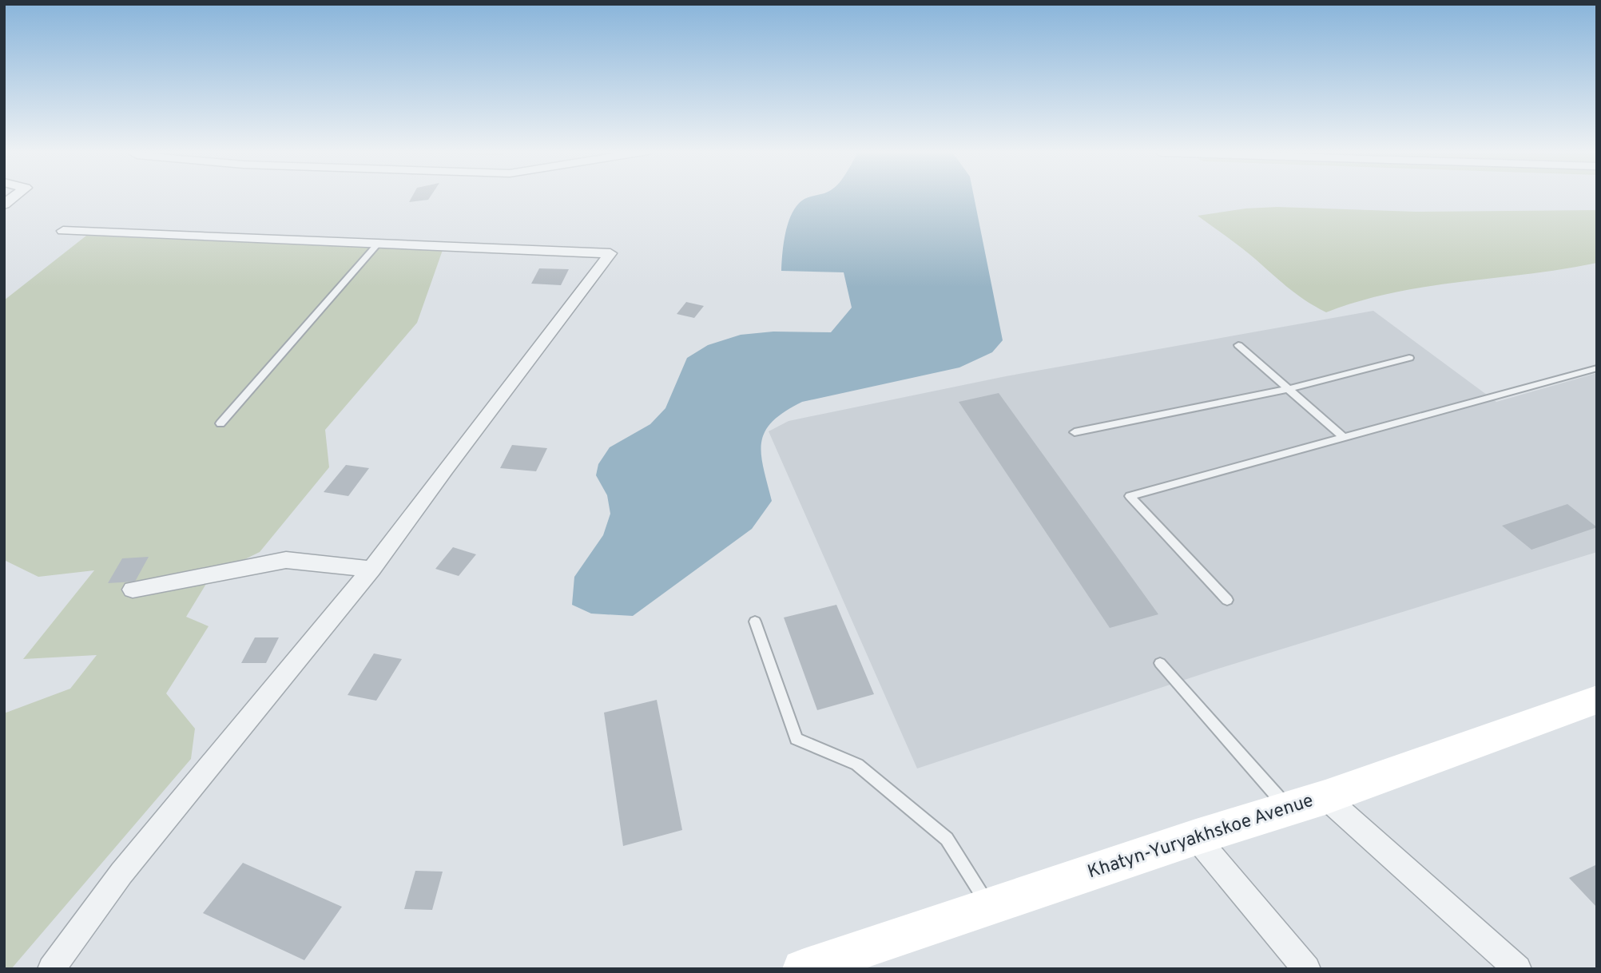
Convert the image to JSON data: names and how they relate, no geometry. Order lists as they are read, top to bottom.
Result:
{
  "streets": {
    "main road": ["Khatyn-Yuryakhskoe Avenue"]
  }
}
